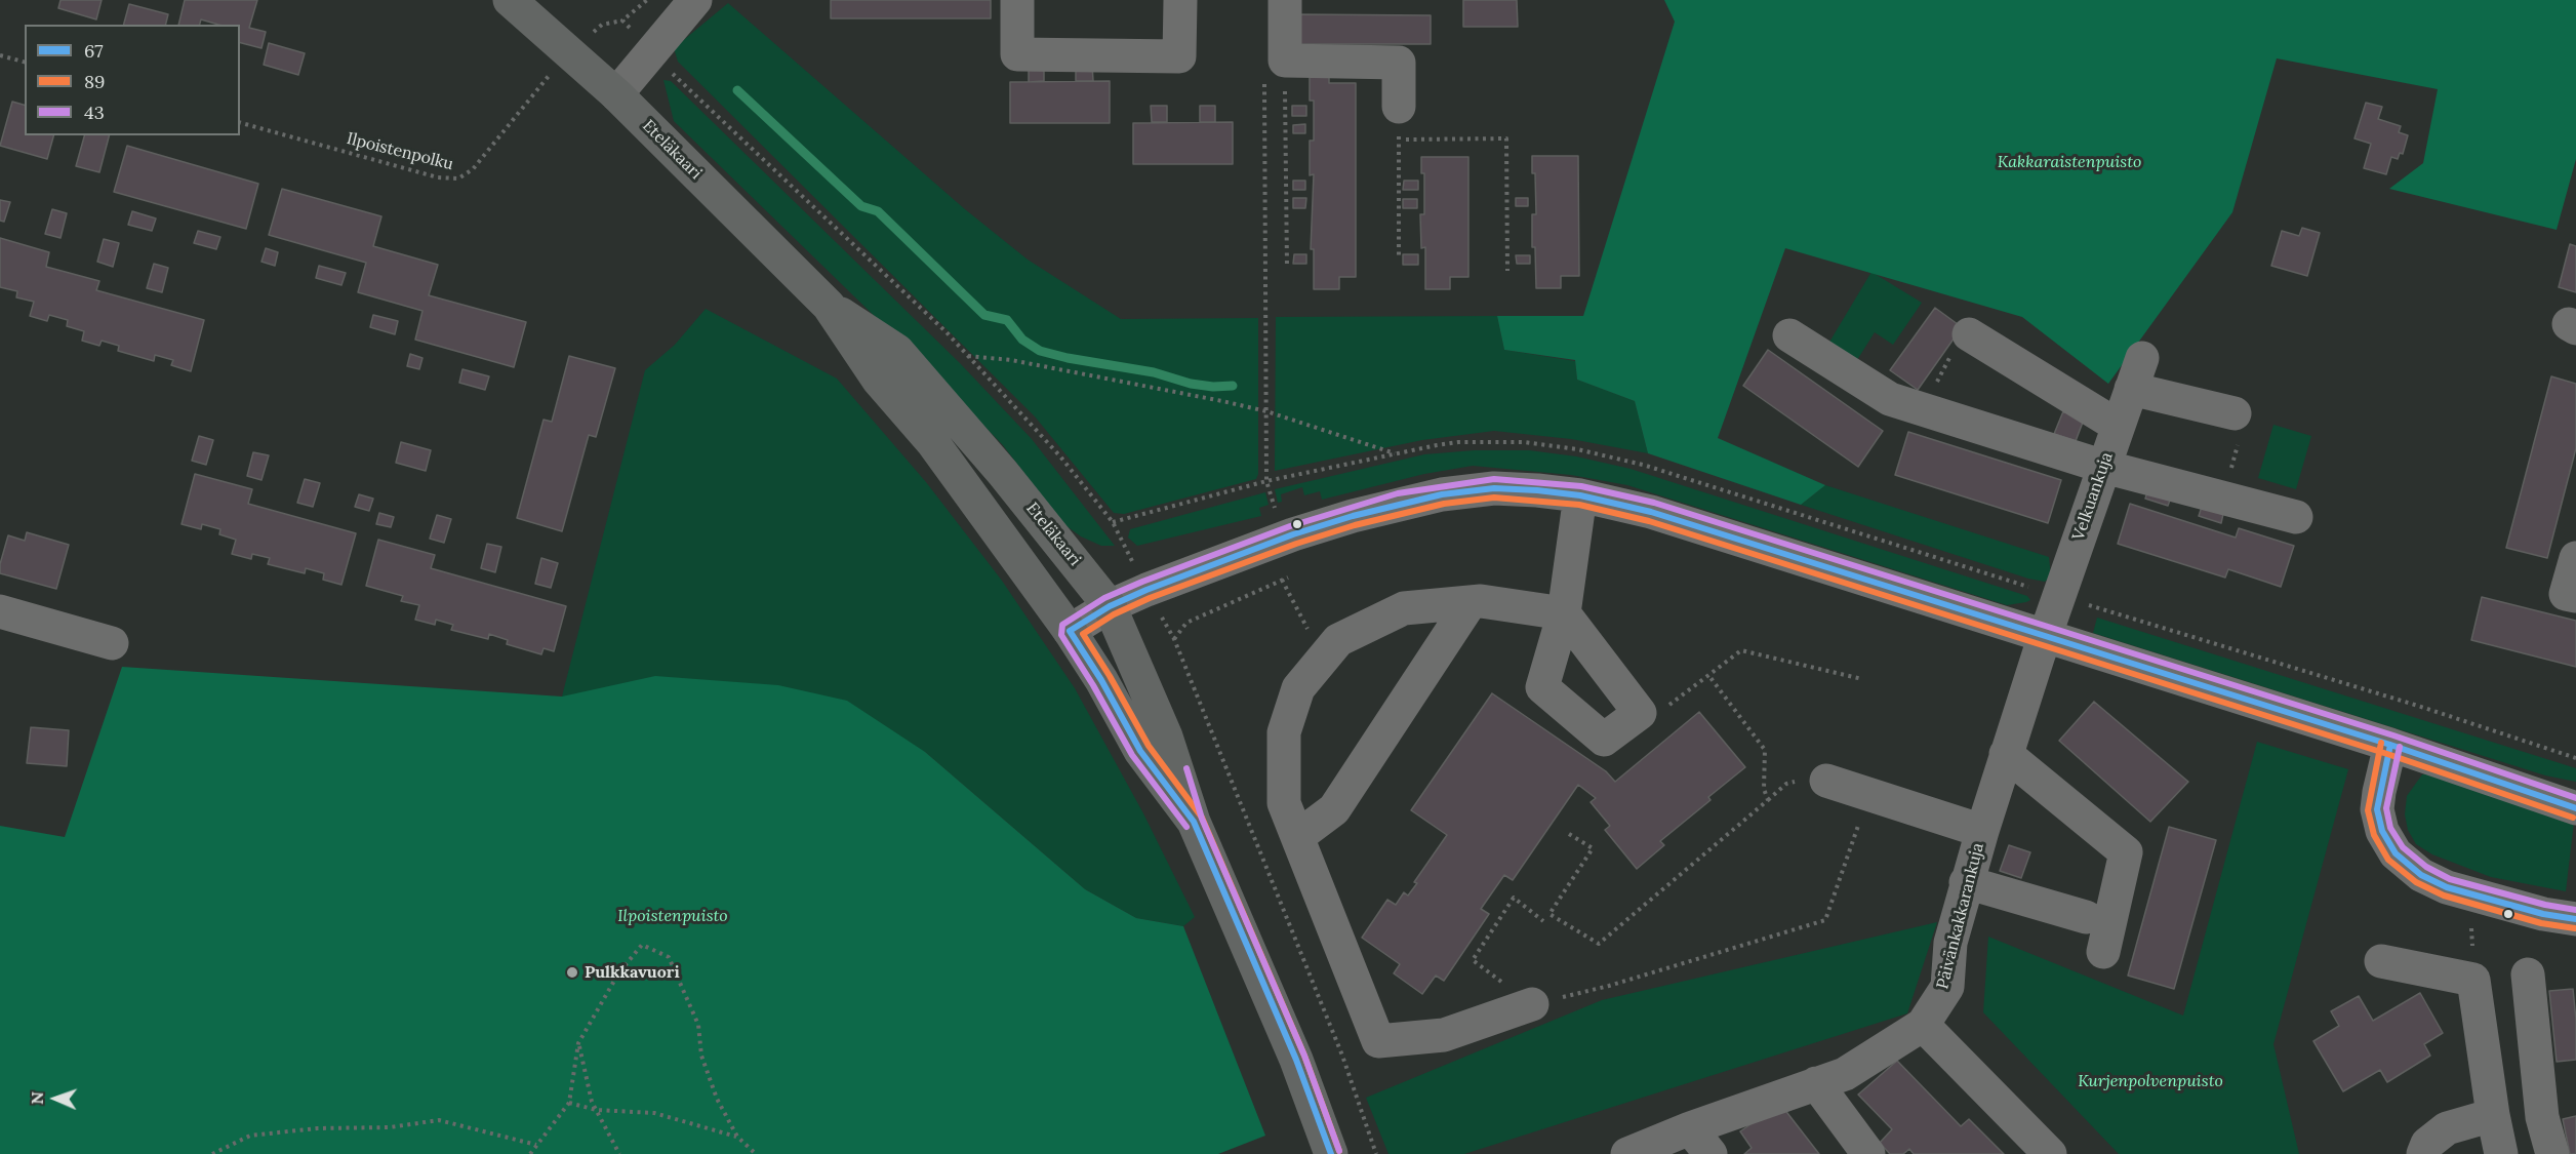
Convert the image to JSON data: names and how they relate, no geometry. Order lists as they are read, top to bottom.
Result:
{
  "streets": {
    "main road": ["Eteläkaari"],
    "street": ["Velkuankuja", "Päivänkakkarankuja"],
    "path": ["Ilpoistenpolku"]
  },
  "crossings": [
    ["Velkuankuja", "Päivänkakkarankuja"]
  ],
  "parks": ["Kakkaraistenpuisto", "Ilpoistenpuisto", "Kurjenpolvenpuisto"],
  "places": ["Pulkkavuori"],
  "lines": ["transit line 43", "transit line 67", "transit line 89"],
  "legend": ["67", "89", "43"],
  "north": "left"
}
